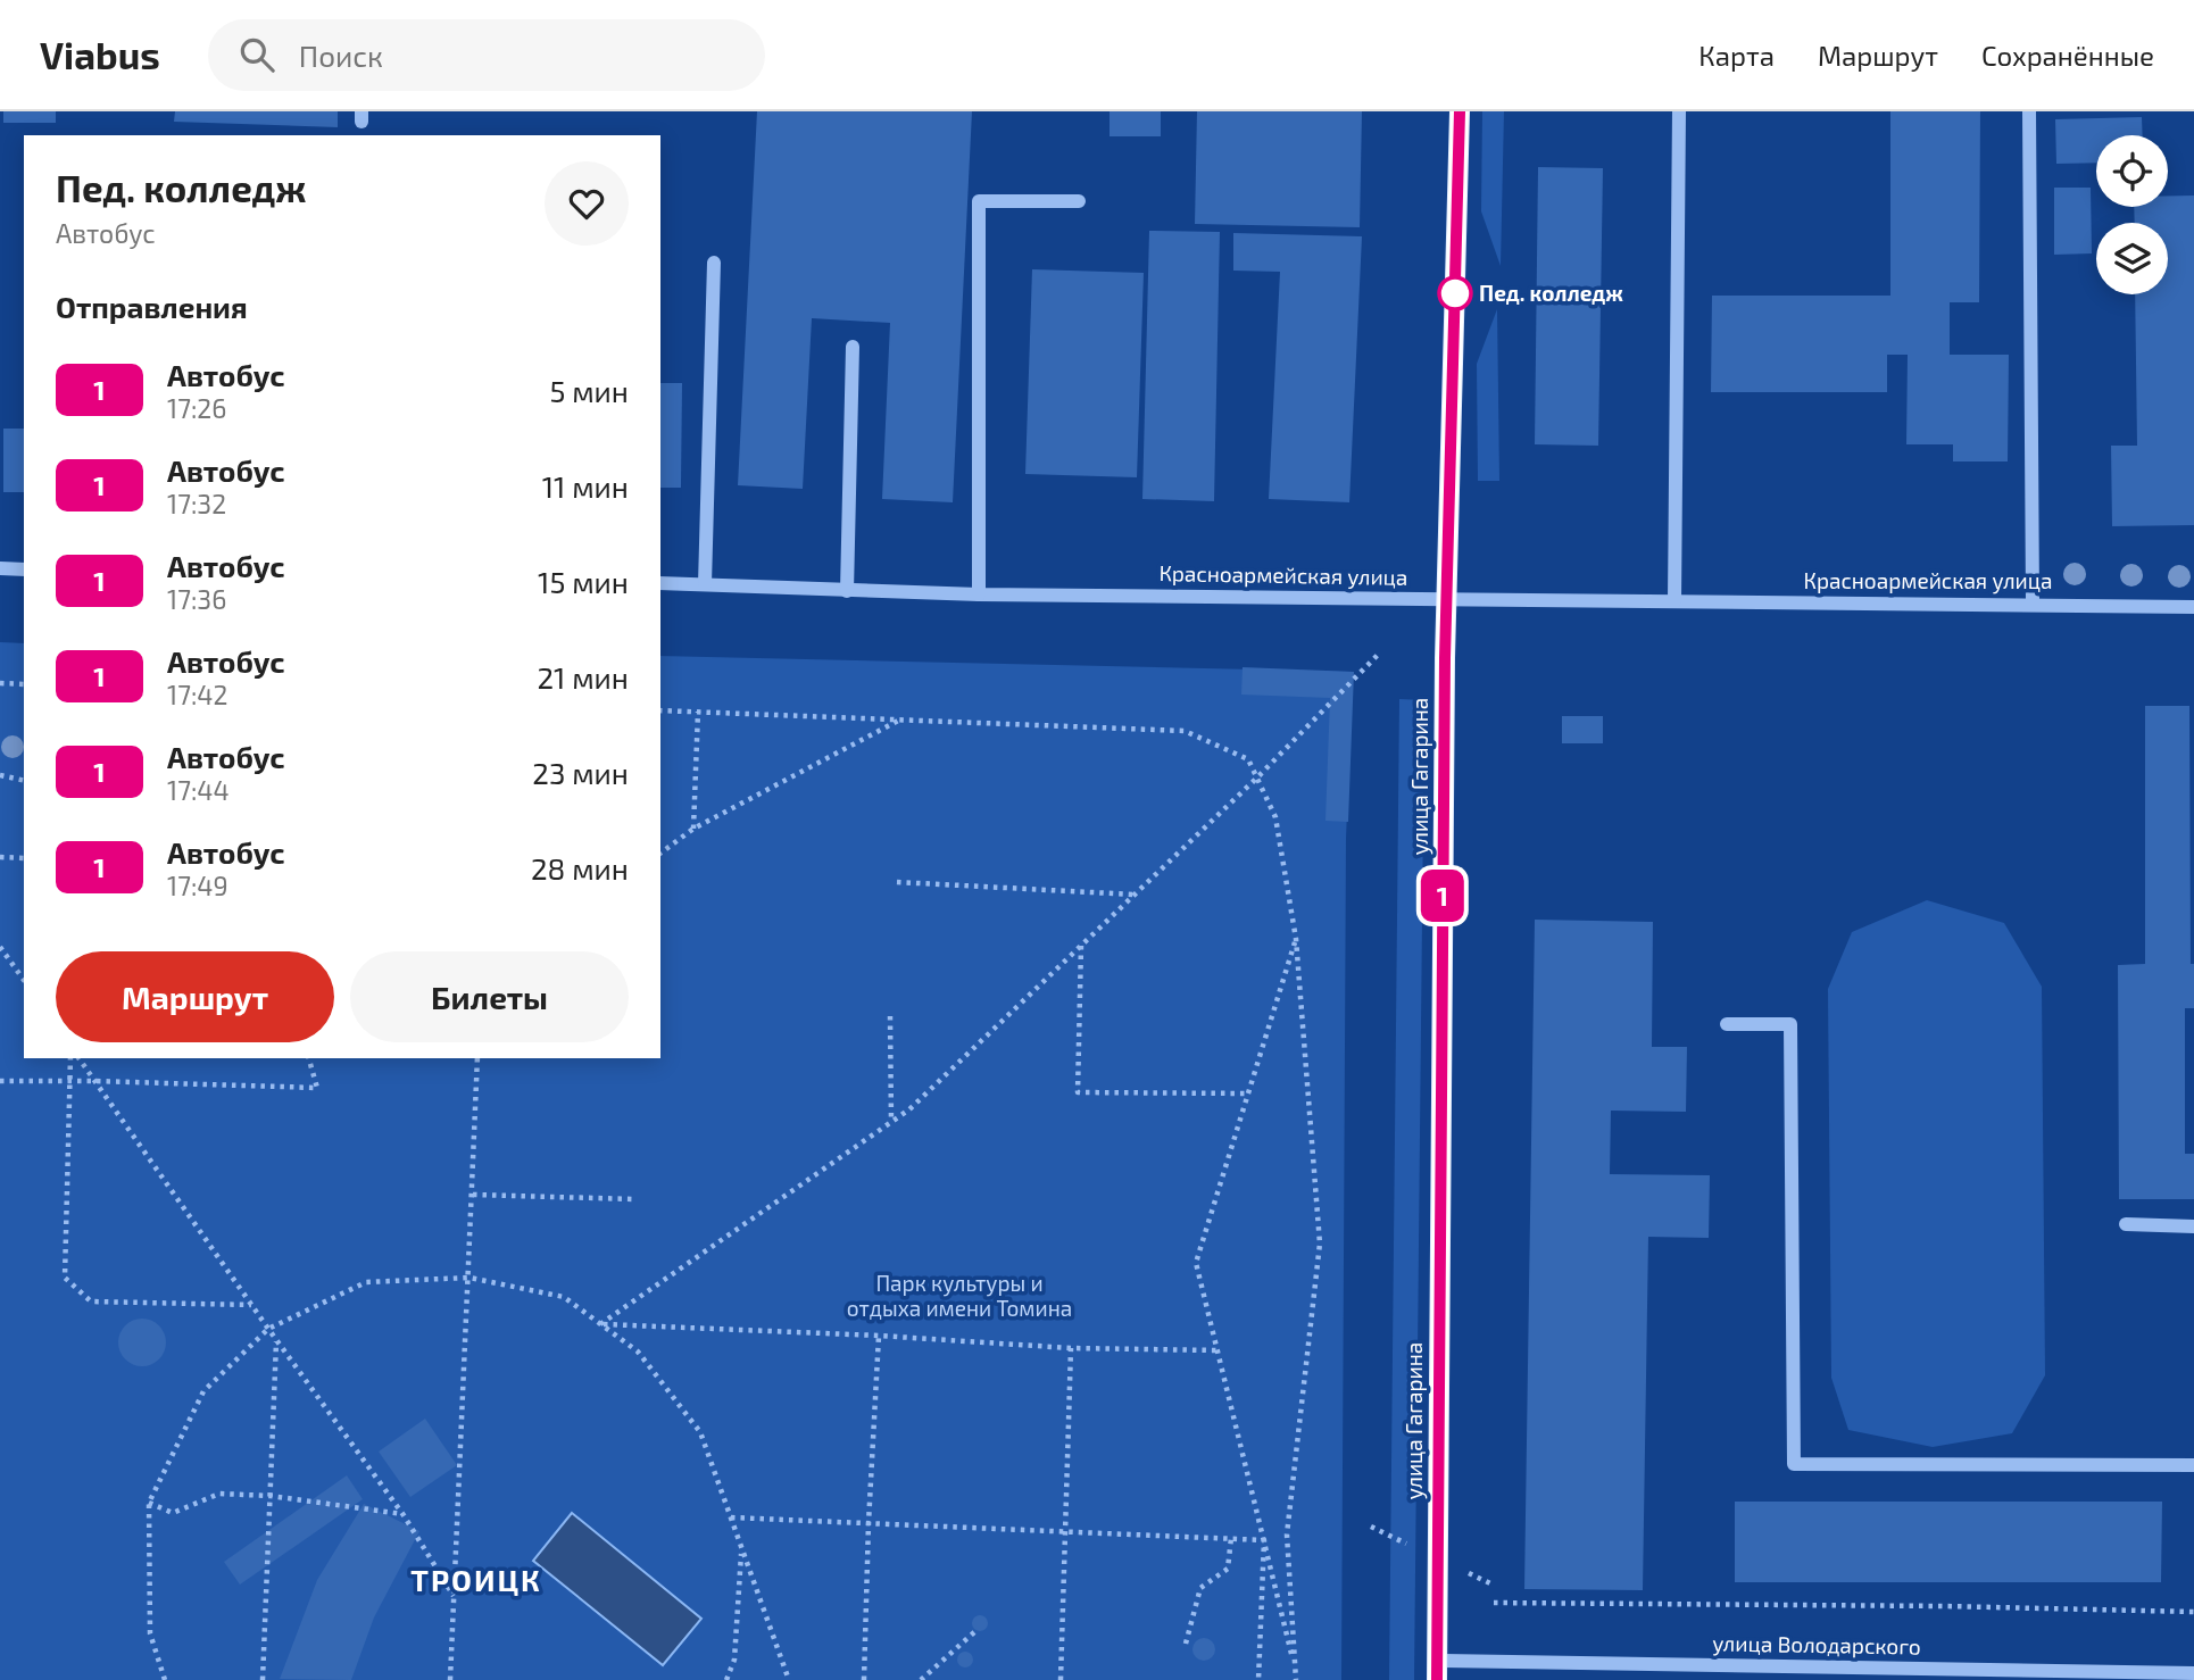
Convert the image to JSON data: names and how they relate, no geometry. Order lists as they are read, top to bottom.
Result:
{
  "streets": {
    "main road": ["улица Гагарина"],
    "street": ["Красноармейская улица", "улица Володарского"]
  },
  "crossings": [
    ["Красноармейская улица", "улица Гагарина"],
    ["улица Гагарина", "улица Володарского"]
  ],
  "districts": ["ТРОИЦК"],
  "parks": ["Парк культуры и отдыха имени Томина"],
  "places": ["Пед. колледж"],
  "lines": ["bus line 1"],
  "page": {
    "header": "Viabus",
    "search": "Поиск",
    "nav": ["Карта", "Маршрут", "Сохранённые"],
    "on_map": "1",
    "heading": [
      ["Пед. колледж", "Автобус"],
      "Отправления"
    ],
    "list": [
      {
        "mark": "1",
        "name": "Автобус",
        "note": "17:26",
        "value": "5 мин"
      },
      {
        "mark": "1",
        "name": "Автобус",
        "note": "17:32",
        "value": "11 мин"
      },
      {
        "mark": "1",
        "name": "Автобус",
        "note": "17:36",
        "value": "15 мин"
      },
      {
        "mark": "1",
        "name": "Автобус",
        "note": "17:42",
        "value": "21 мин"
      },
      {
        "mark": "1",
        "name": "Автобус",
        "note": "17:44",
        "value": "23 мин"
      },
      {
        "mark": "1",
        "name": "Автобус",
        "note": "17:49",
        "value": "28 мин"
      }
    ],
    "buttons": ["Маршрут", "Билеты"]
  }
}
